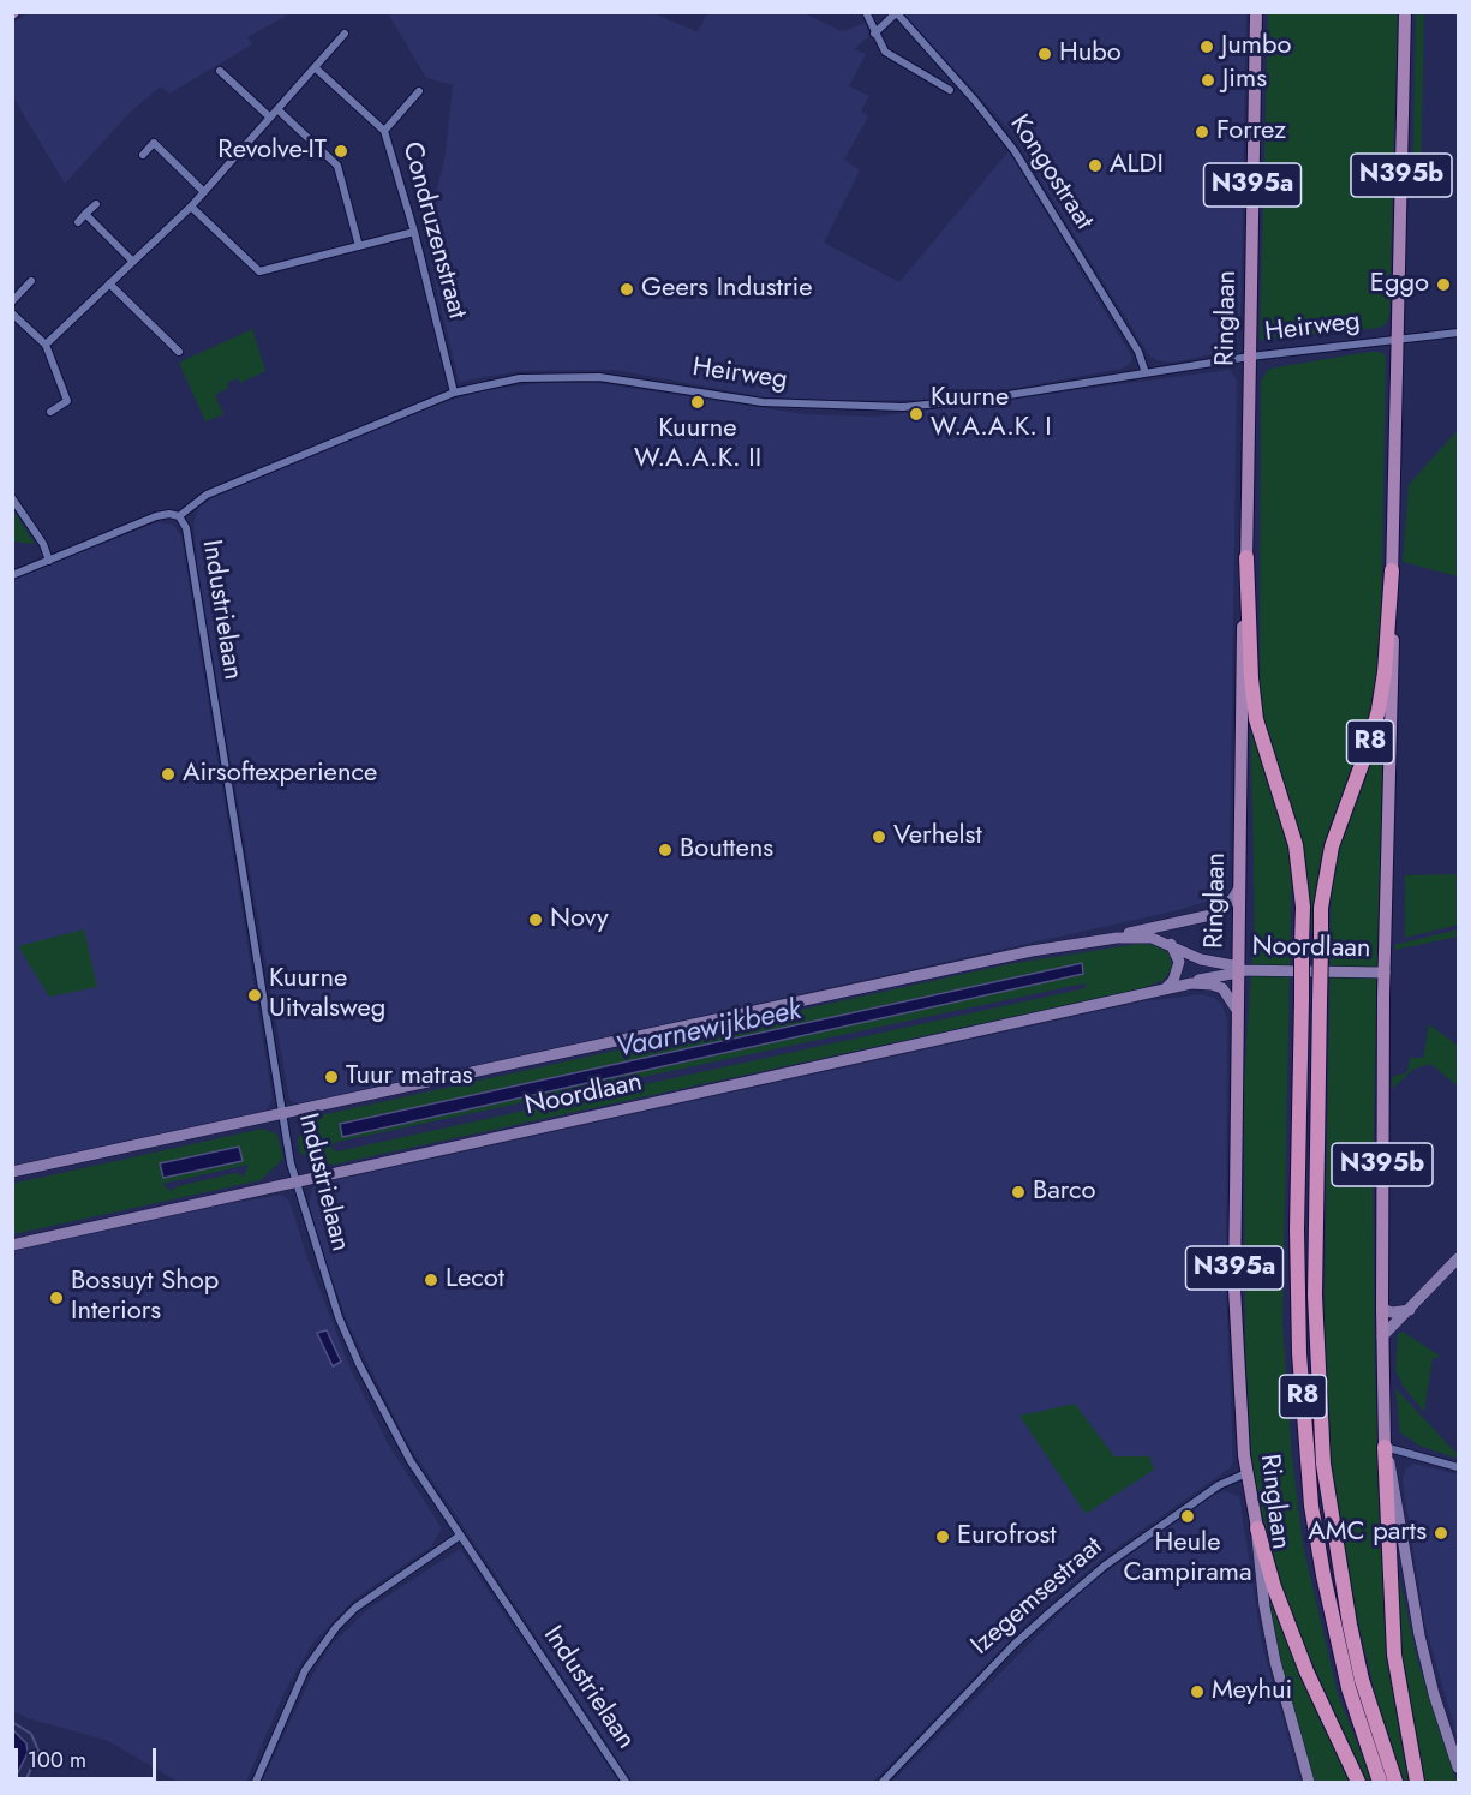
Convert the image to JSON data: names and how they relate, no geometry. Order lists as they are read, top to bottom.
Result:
{
  "streets": {
    "highway": ["R8"],
    "main road": ["N395b", "N395a", "Ringlaan"],
    "street": [
      "Kongostraat",
      "Condruzenstraat",
      "Heirweg",
      "Industrielaan",
      "Noordlaan",
      "Izegemsestraat"
    ]
  },
  "crossings": [
    ["Kongostraat", "Heirweg"],
    ["N395b", "Heirweg"],
    ["N395b", "R8"],
    ["N395b", "Noordlaan"],
    ["Condruzenstraat", "Heirweg"],
    ["Ringlaan", "Heirweg"],
    ["Ringlaan", "R8"],
    ["Ringlaan", "Noordlaan"],
    ["Ringlaan", "Izegemsestraat"],
    ["Heirweg", "Industrielaan"],
    ["Industrielaan", "Noordlaan"]
  ],
  "water": ["Vaarnewijkbeek"],
  "places": [
    "Jumbo",
    "Hubo",
    "Jims",
    "Forrez",
    "Revolve-IT",
    "ALDI",
    "Eggo",
    "Geers Industrie",
    "Kuurne W.A.A.K. II",
    "Kuurne W.A.A.K. I",
    "Airsoftexperience",
    "Verhelst",
    "Bouttens",
    "Novy",
    "Kuurne Uitvalsweg",
    "Tuur matras",
    "Barco",
    "Lecot",
    "Bossuyt Shop Interiors",
    "Heule Campirama",
    "AMC parts",
    "Eurofrost",
    "Meyhui"
  ],
  "scale_bar": "100 m"
}
